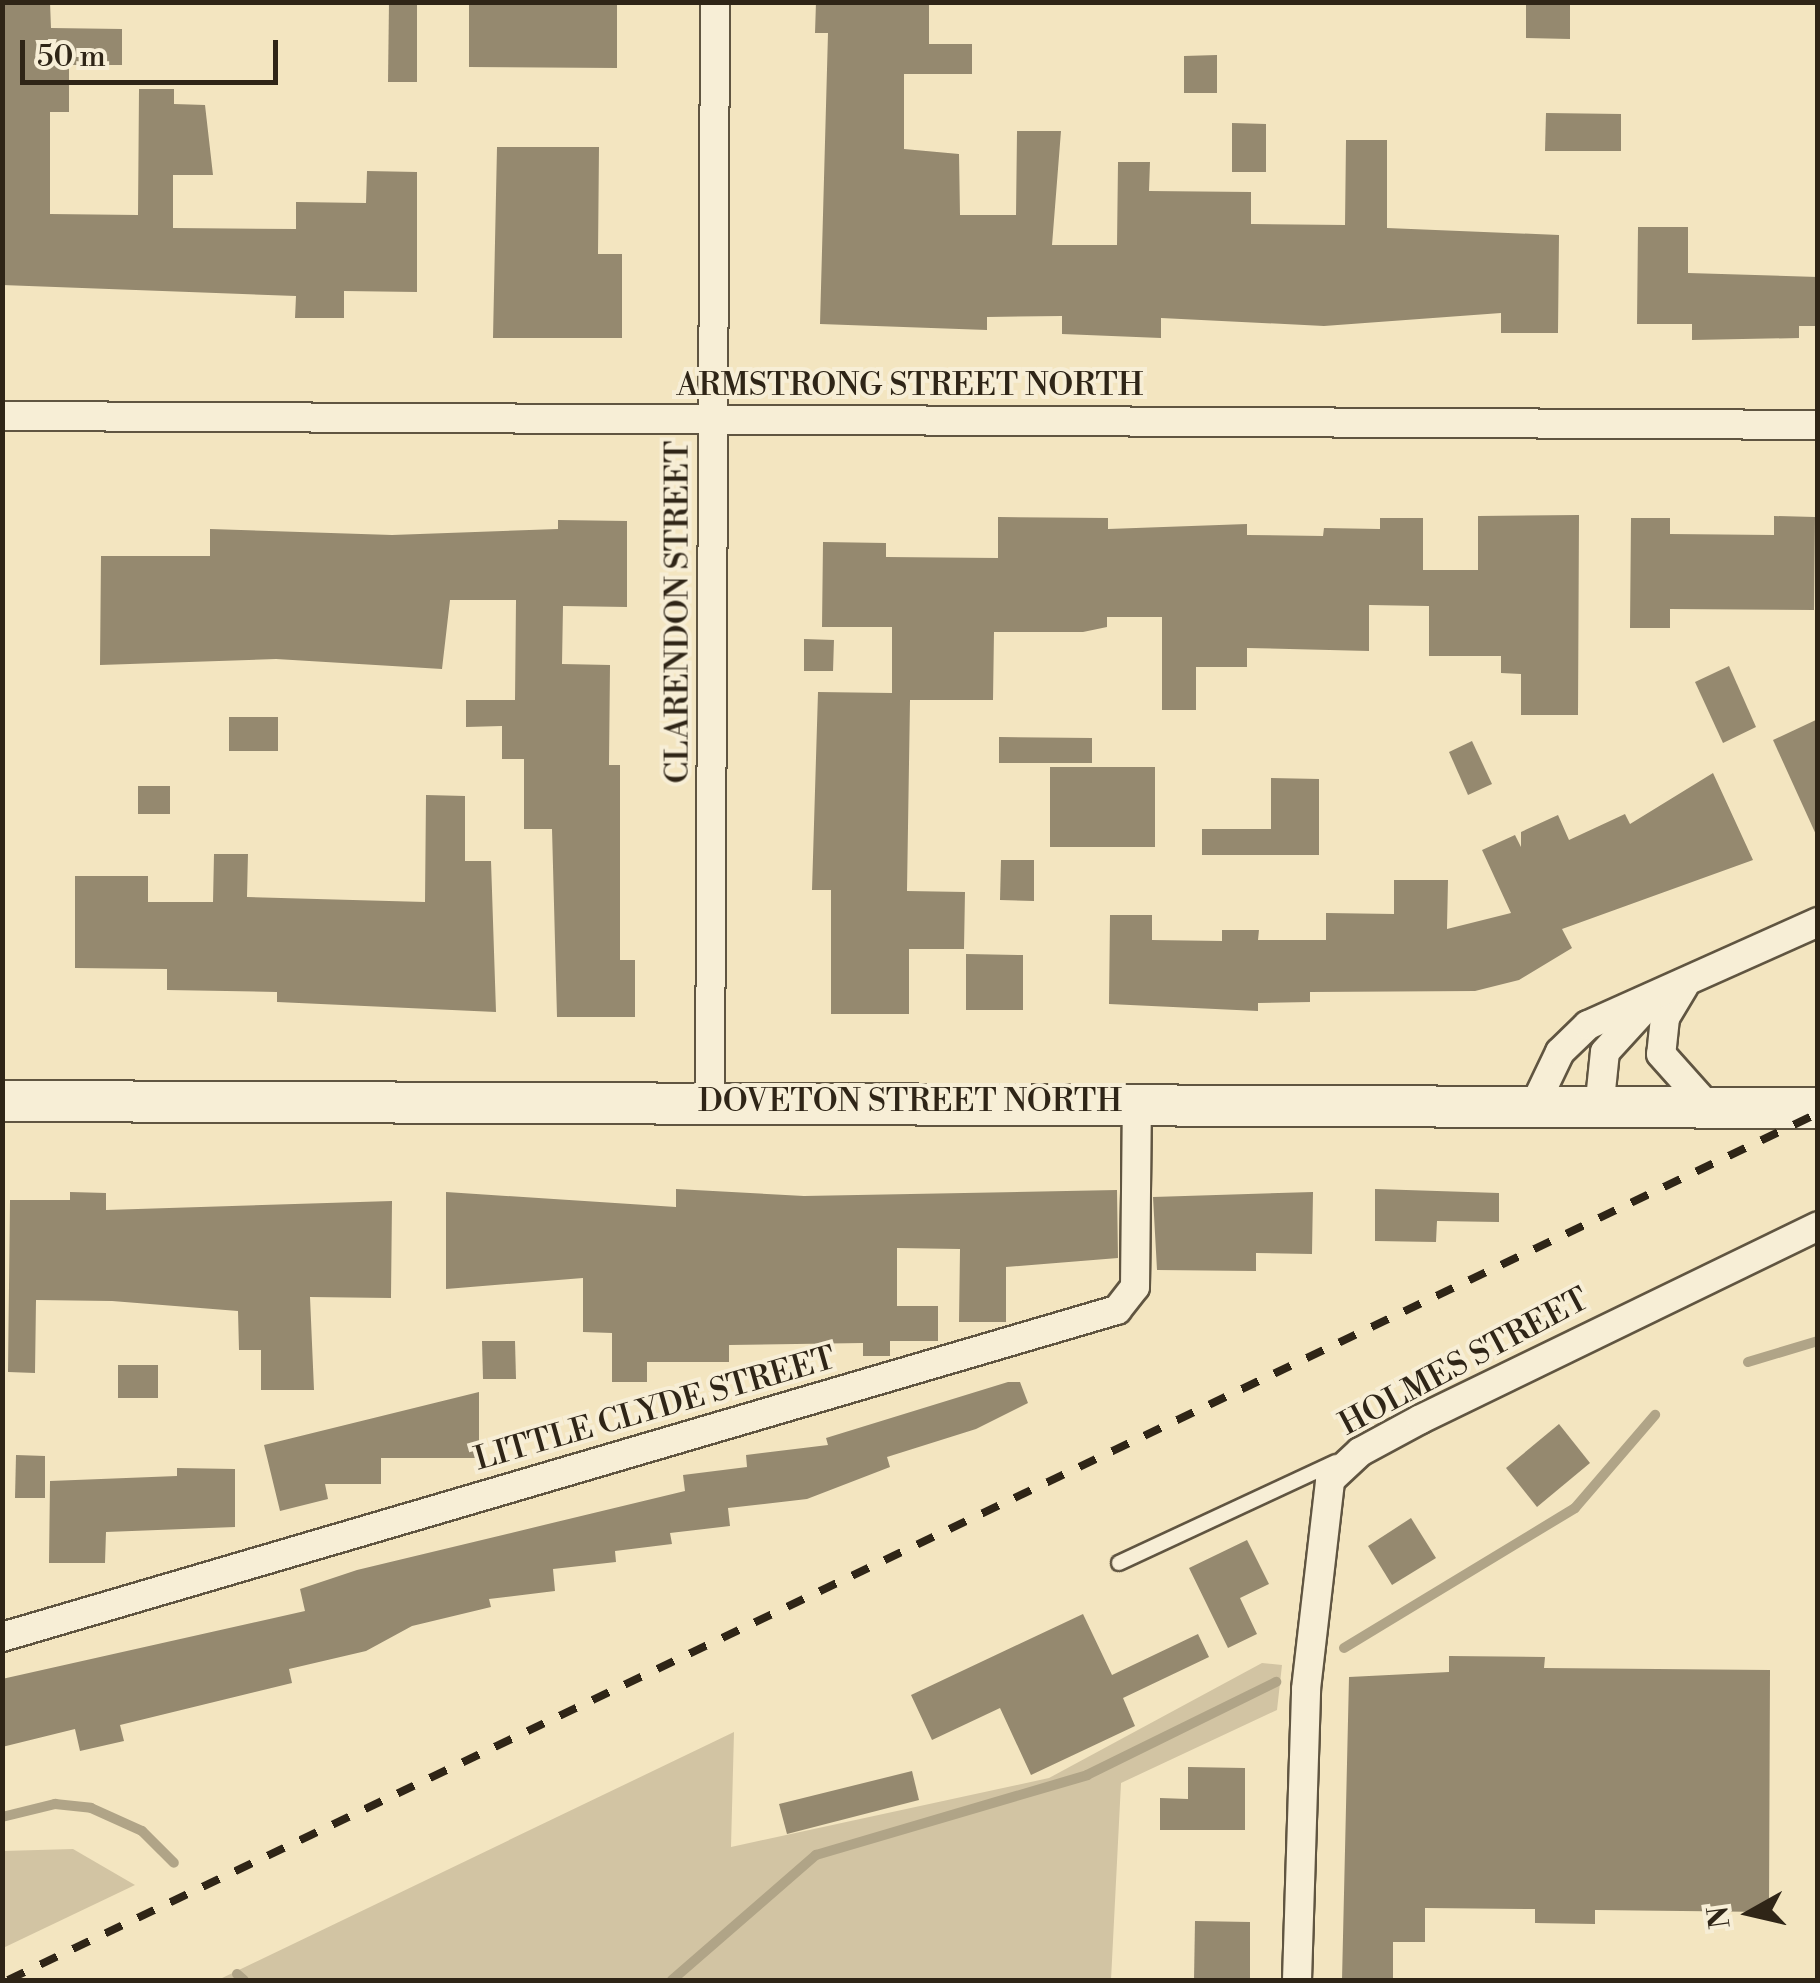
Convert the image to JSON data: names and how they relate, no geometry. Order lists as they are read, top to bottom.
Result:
{
  "streets": {
    "main road": ["DOVETON STREET NORTH"],
    "street": [
      "ARMSTRONG STREET NORTH",
      "CLARENDON STREET",
      "HOLMES STREET",
      "LITTLE CLYDE STREET"
    ]
  },
  "crossings": [
    ["ARMSTRONG STREET NORTH", "CLARENDON STREET"],
    ["CLARENDON STREET", "DOVETON STREET NORTH"],
    ["DOVETON STREET NORTH", "LITTLE CLYDE STREET"]
  ],
  "scale_bar": "50 m",
  "north": "left"
}
